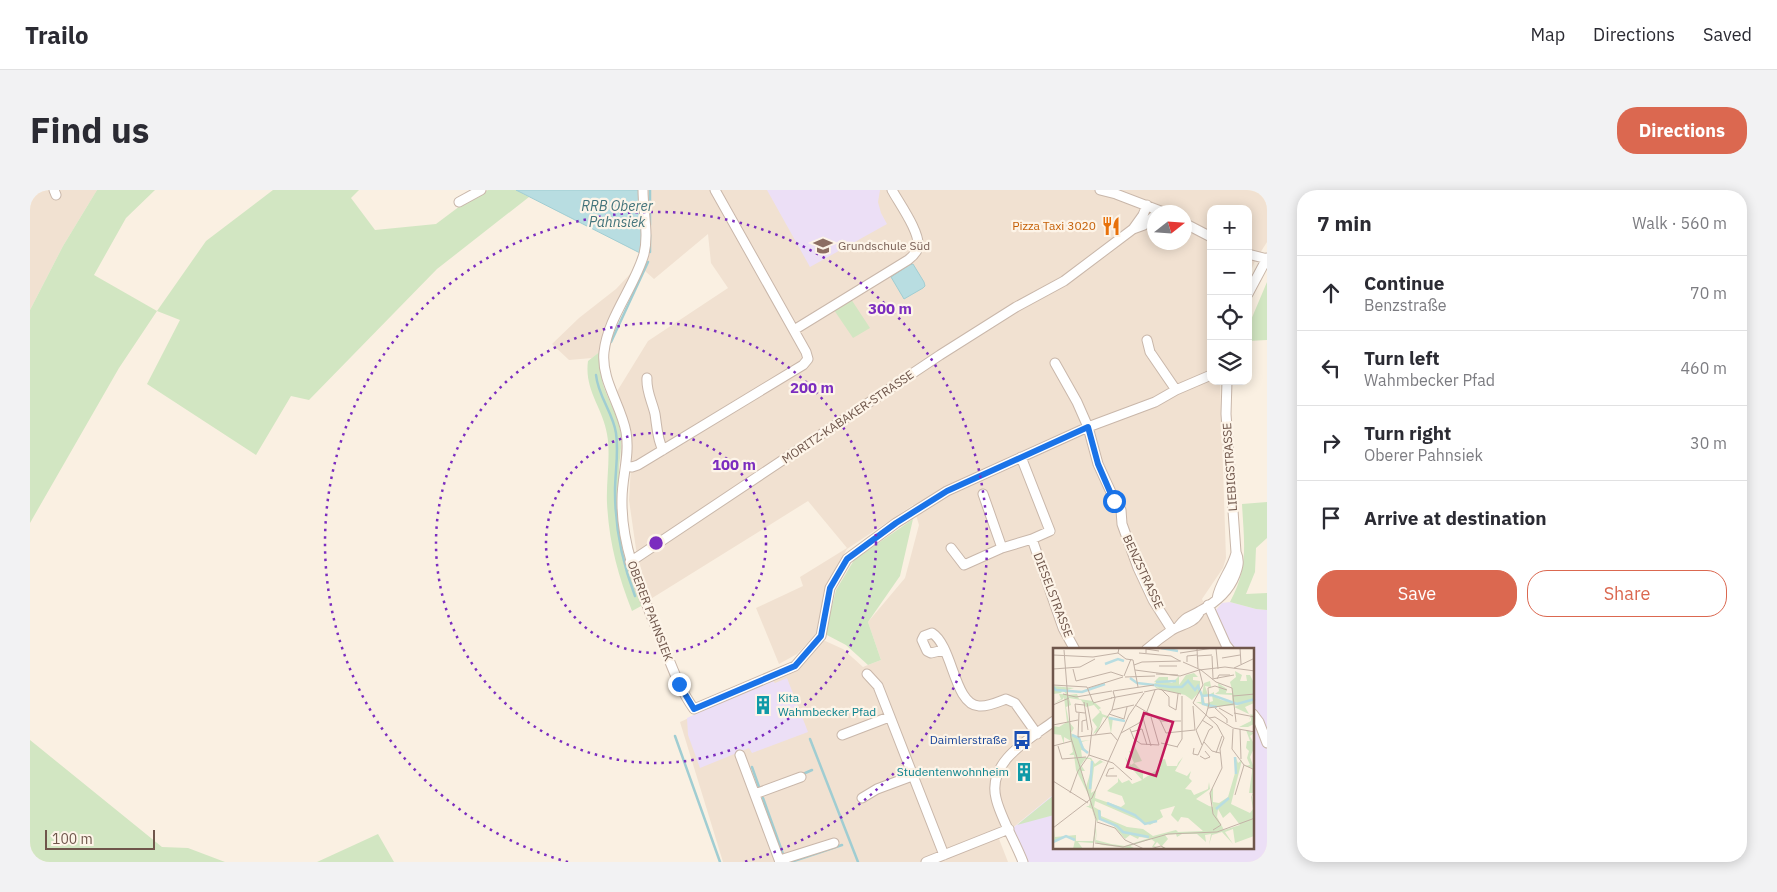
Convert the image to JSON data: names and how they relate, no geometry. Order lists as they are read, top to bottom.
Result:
{
  "streets": {
    "street": [
      "MORITZ-KABAKER-STRASSE",
      "LIEBIGSTRASSE",
      "BENZSTRASSE",
      "DIESELSTRASSE",
      "OBERER PAHNSIEK"
    ]
  },
  "crossings": [
    ["MORITZ-KABAKER-STRASSE", "OBERER PAHNSIEK"],
    ["LIEBIGSTRASSE", "BENZSTRASSE"],
    ["DIESELSTRASSE", "OBERER PAHNSIEK"]
  ],
  "water": ["RRB Oberer Pahnsiek"],
  "places": {
    "restaurant": ["Pizza Taxi 3020"],
    "school or university": ["Grundschule Süd"],
    "building": ["Kita Wahmbecker Pfad", "Studentenwohnheim"],
    "bus stop": ["Daimlerstraße"]
  },
  "scale_bar": "100 m",
  "north": "right",
  "page": {
    "header": "Trailo",
    "nav": ["Map", "Directions", "Saved"],
    "title": "Find us",
    "buttons": [
      "Directions",
      ["Save", "Share"]
    ],
    "heading": ["7 min", "Walk · 560 m"],
    "map_buttons": ["+", "−"],
    "list": [
      ["Continue", "Benzstraße", "70 m"],
      ["Turn left", "Wahmbecker Pfad", "460 m"],
      ["Turn right", "Oberer Pahnsiek", "30 m"],
      "Arrive at destination"
    ],
    "scale": "100 m"
  },
  "rings": ["300 m", "200 m", "100 m"]
}
